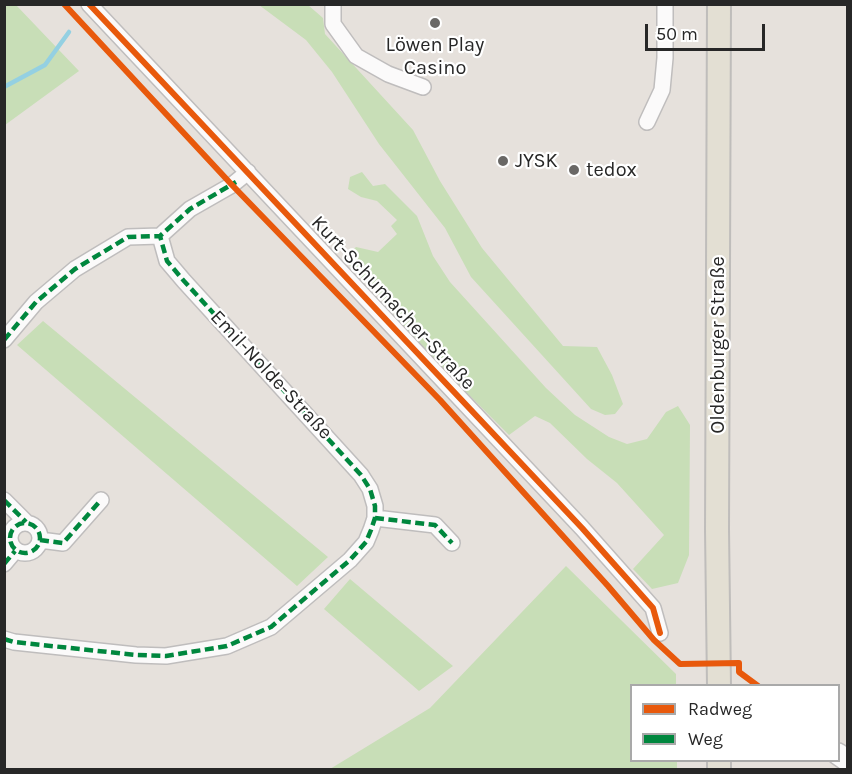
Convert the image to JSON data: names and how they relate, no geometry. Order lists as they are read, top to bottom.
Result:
{
  "streets": {
    "main road": ["Oldenburger Straße"],
    "street": ["Kurt-Schumacher-Straße", "Emil-Nolde-Straße"]
  },
  "places": ["Löwen Play Casino", "JYSK", "tedox"],
  "legend": ["Radweg", "Weg"],
  "scale_bar": "50 m"
}
